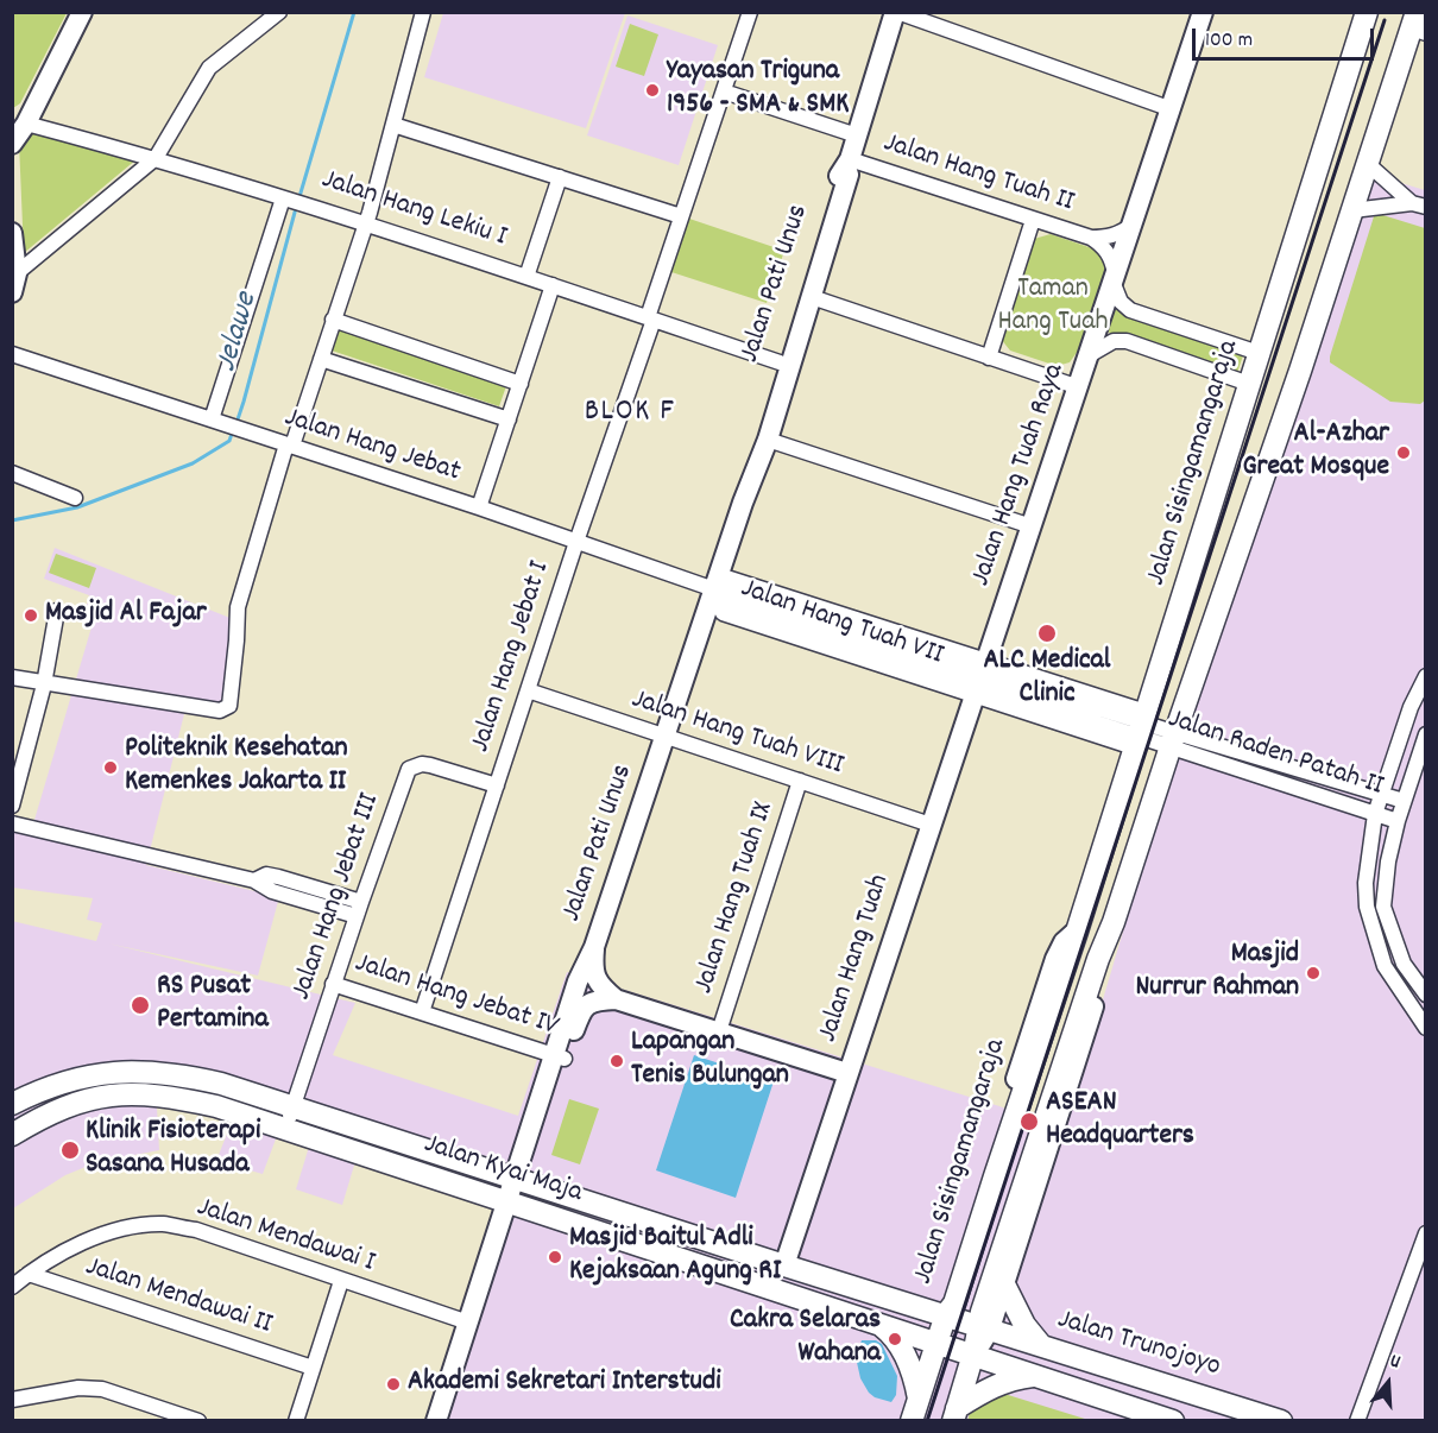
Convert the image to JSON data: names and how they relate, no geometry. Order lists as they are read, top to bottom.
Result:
{
  "streets": {
    "main road": ["Jalan Sisingamangaraja", "Jalan Kyai Maja", "Jalan Trunojoyo"],
    "street": [
      "Jalan Hang Tuah II",
      "Jalan Hang Lekiu I",
      "Jalan Pati Unus",
      "Jalan Hang Jebat",
      "Jalan Hang Tuah Raya",
      "Jalan Hang Tuah VII",
      "Jalan Hang Jebat I",
      "Jalan Hang Tuah VIII",
      "Jalan Raden Patah II",
      "Jalan Hang Jebat III",
      "Jalan Hang Tuah IX",
      "Jalan Hang Tuah",
      "Jalan Hang Jebat IV",
      "Jalan Mendawai I",
      "Jalan Mendawai II"
    ]
  },
  "crossings": [
    ["Jalan Hang Tuah II", "Jalan Pati Unus"],
    ["Jalan Hang Tuah II", "Jalan Sisingamangaraja"],
    ["Jalan Hang Tuah II", "Jalan Hang Tuah Raya"],
    ["Jalan Hang Lekiu I", "Jalan Pati Unus"],
    ["Jalan Hang Lekiu I", "Jalan Hang Jebat I"],
    ["Jalan Pati Unus", "Jalan Hang Jebat"],
    ["Jalan Pati Unus", "Jalan Hang Tuah VII"],
    ["Jalan Pati Unus", "Jalan Hang Tuah VIII"],
    ["Jalan Pati Unus", "Jalan Hang Jebat IV"],
    ["Jalan Pati Unus", "Jalan Kyai Maja"],
    ["Jalan Hang Jebat", "Jalan Hang Tuah VII"],
    ["Jalan Hang Jebat", "Jalan Hang Jebat I"],
    ["Jalan Sisingamangaraja", "Jalan Hang Tuah VII"],
    ["Jalan Sisingamangaraja", "Jalan Raden Patah II"],
    ["Jalan Sisingamangaraja", "Jalan Kyai Maja"],
    ["Jalan Hang Tuah Raya", "Jalan Hang Tuah VII"],
    ["Jalan Hang Tuah Raya", "Jalan Hang Tuah"],
    ["Jalan Hang Tuah VII", "Jalan Raden Patah II"],
    ["Jalan Hang Tuah VII", "Jalan Hang Tuah"],
    ["Jalan Hang Jebat I", "Jalan Hang Tuah VIII"],
    ["Jalan Hang Jebat I", "Jalan Hang Jebat III"],
    ["Jalan Hang Jebat I", "Jalan Hang Jebat IV"],
    ["Jalan Hang Tuah VIII", "Jalan Hang Tuah IX"],
    ["Jalan Hang Tuah VIII", "Jalan Hang Tuah"],
    ["Jalan Hang Jebat III", "Jalan Hang Jebat IV"],
    ["Jalan Hang Jebat III", "Jalan Kyai Maja"],
    ["Jalan Hang Tuah", "Jalan Kyai Maja"],
    ["Jalan Kyai Maja", "Jalan Trunojoyo"],
    ["Jalan Mendawai I", "Jalan Mendawai II"]
  ],
  "districts": ["BLOK F"],
  "water": ["Jelawe"],
  "parks": ["Taman Hang Tuah"],
  "places": [
    "Yayasan Triguna 1956 - SMA & SMK",
    "Al-Azhar Great Mosque",
    "Masjid Al Fajar",
    "ALC Medical Clinic",
    "Politeknik Kesehatan Kemenkes Jakarta II",
    "Masjid Nurrur Rahman",
    "RS Pusat Pertamina",
    "Lapangan Tenis Bulungan",
    "ASEAN Headquarters",
    "Klinik Fisioterapi Sasana Husada",
    "Masjid Baitul Adli Kejaksaan Agung RI",
    "Cakra Selaras Wahana",
    "Akademi Sekretari Interstudi"
  ],
  "scale_bar": "100 m",
  "north": "top"
}
